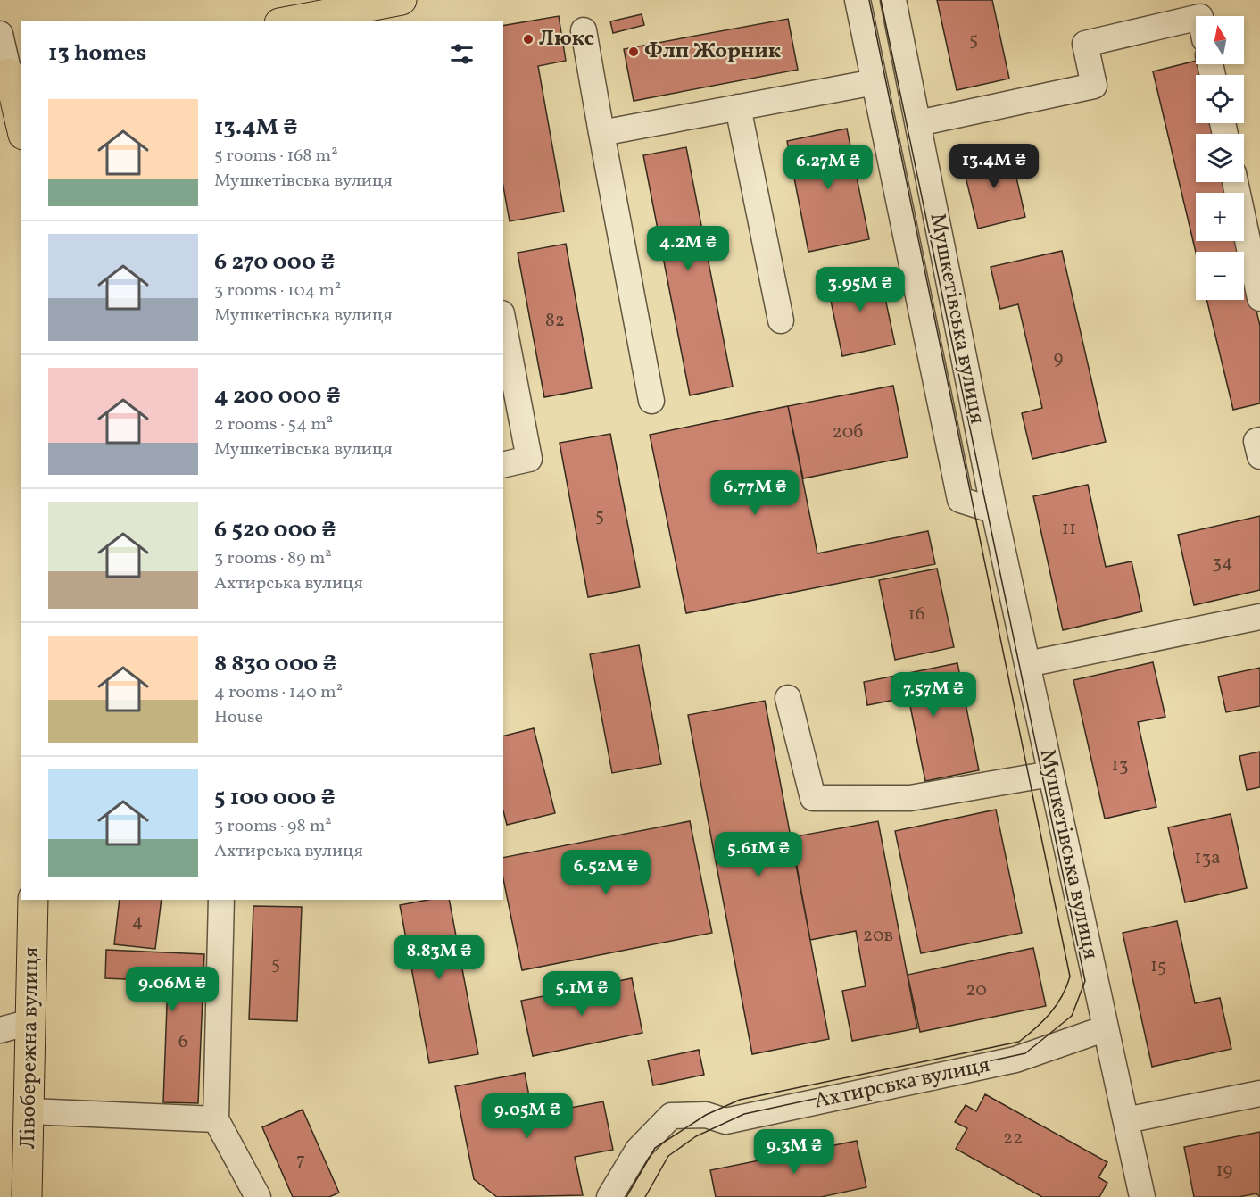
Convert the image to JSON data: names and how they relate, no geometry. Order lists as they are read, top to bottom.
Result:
{
  "streets": {
    "main road": ["Лівобережна вулиця"],
    "street": ["Мушкетівська вулиця", "Ахтирська вулиця"]
  },
  "crossings": [
    ["Мушкетівська вулиця", "Ахтирська вулиця"]
  ],
  "places": ["Люкс", "Флп Жорник"],
  "house_numbers": [
    "5",
    "82",
    "9",
    "20б",
    "5",
    "11",
    "34",
    "16",
    "13",
    "13а",
    "4",
    "20в",
    "5",
    "15",
    "20",
    "6",
    "22",
    "7",
    "19"
  ],
  "north": "top",
  "page": {
    "map_buttons": ["+", "−"],
    "heading": "13 homes",
    "list": [
      {
        "name": "13.4M ₴",
        "note": "5 rooms · 168 m² · Мушкетівська вулиця"
      },
      {
        "name": "6 270 000 ₴",
        "note": "3 rooms · 104 m² · Мушкетівська вулиця"
      },
      {
        "name": "4 200 000 ₴",
        "note": "2 rooms · 54 m² · Мушкетівська вулиця"
      },
      {
        "name": "6 520 000 ₴",
        "note": "3 rooms · 89 m² · Ахтирська вулиця"
      },
      {
        "name": "8 830 000 ₴",
        "note": "4 rooms · 140 m² · House"
      },
      {
        "name": "5 100 000 ₴",
        "note": "3 rooms · 98 m² · Ахтирська вулиця"
      }
    ],
    "price": [
      "13.4M ₴",
      "6.27M ₴",
      "4.2M ₴",
      "3.95M ₴",
      "6.77M ₴",
      "7.57M ₴",
      "5.61M ₴",
      "6.52M ₴",
      "8.83M ₴",
      "9.06M ₴",
      "5.1M ₴",
      "9.05M ₴",
      "9.3M ₴"
    ]
  }
}
